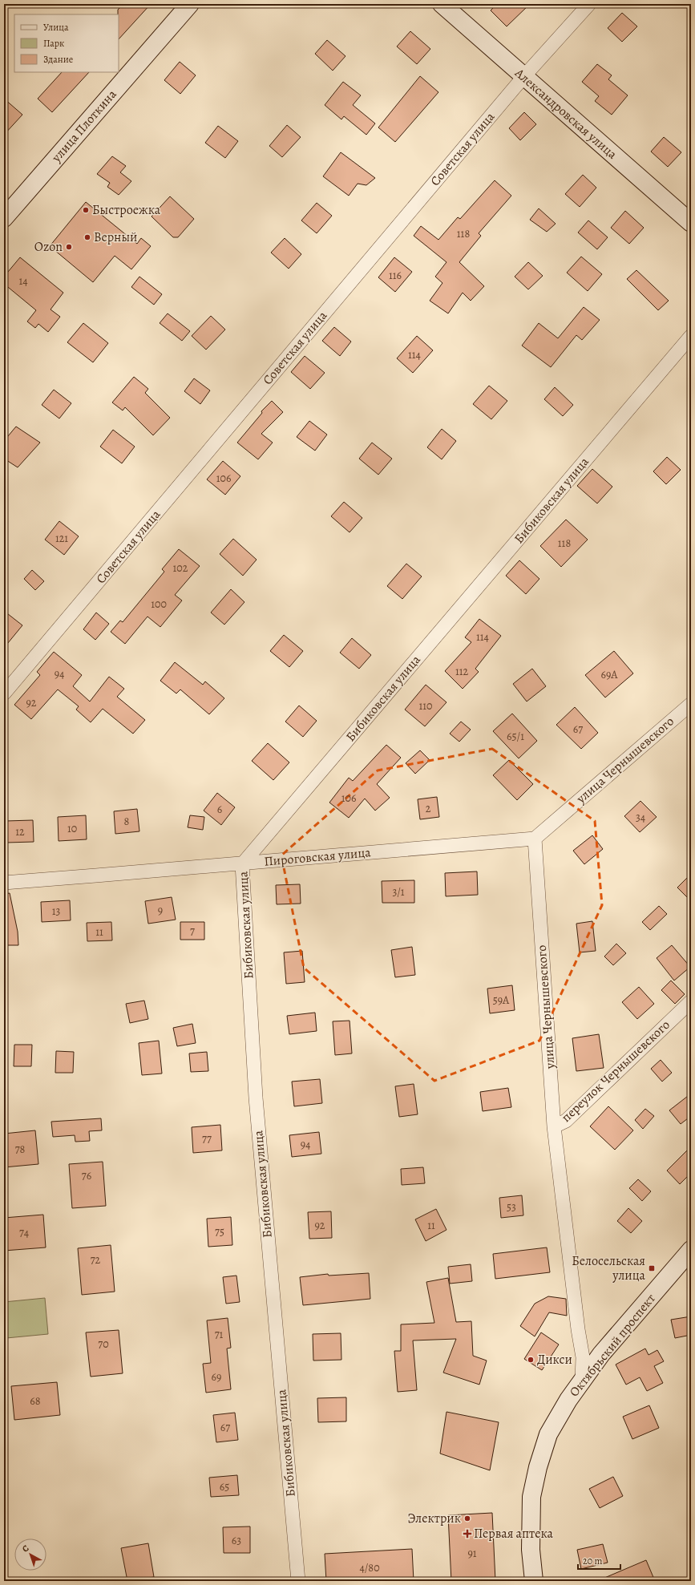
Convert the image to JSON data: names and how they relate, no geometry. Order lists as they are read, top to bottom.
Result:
{
  "streets": {
    "street": [
      "Александровская улица",
      "улица Плоткина",
      "Советская улица",
      "Бибиковская улица",
      "улица Чернышевского",
      "Пироговская улица",
      "переулок Чернышевского",
      "Октябрьский проспект"
    ]
  },
  "crossings": [
    ["Александровская улица", "Советская улица"],
    ["Бибиковская улица", "Пироговская улица"],
    ["улица Чернышевского", "Пироговская улица"],
    ["улица Чернышевского", "переулок Чернышевского"],
    ["улица Чернышевского", "Октябрьский проспект"]
  ],
  "places": {
    "other": [
      "Быстроежка",
      "Верный",
      "Ozon",
      "Дикси",
      "Электрик"
    ],
    "transit": ["Белосельская улица"],
    "health": ["Первая аптека"]
  },
  "house_numbers": [
    "118",
    "116",
    "14",
    "114",
    "106",
    "121",
    "118",
    "102",
    "100",
    "114",
    "112",
    "94",
    "69А",
    "92",
    "110",
    "67",
    "65/1",
    "106",
    "2",
    "6",
    "34",
    "8",
    "10",
    "12",
    "3/1",
    "9",
    "13",
    "7",
    "11",
    "59А",
    "77",
    "94",
    "78",
    "76",
    "53",
    "92",
    "11",
    "75",
    "74",
    "72",
    "71",
    "70",
    "69",
    "68",
    "67",
    "65",
    "63",
    "91",
    "4/80"
  ],
  "legend": ["Улица", "Парк", "Здание"],
  "scale_bar": "20 m",
  "north": "top left"
}
